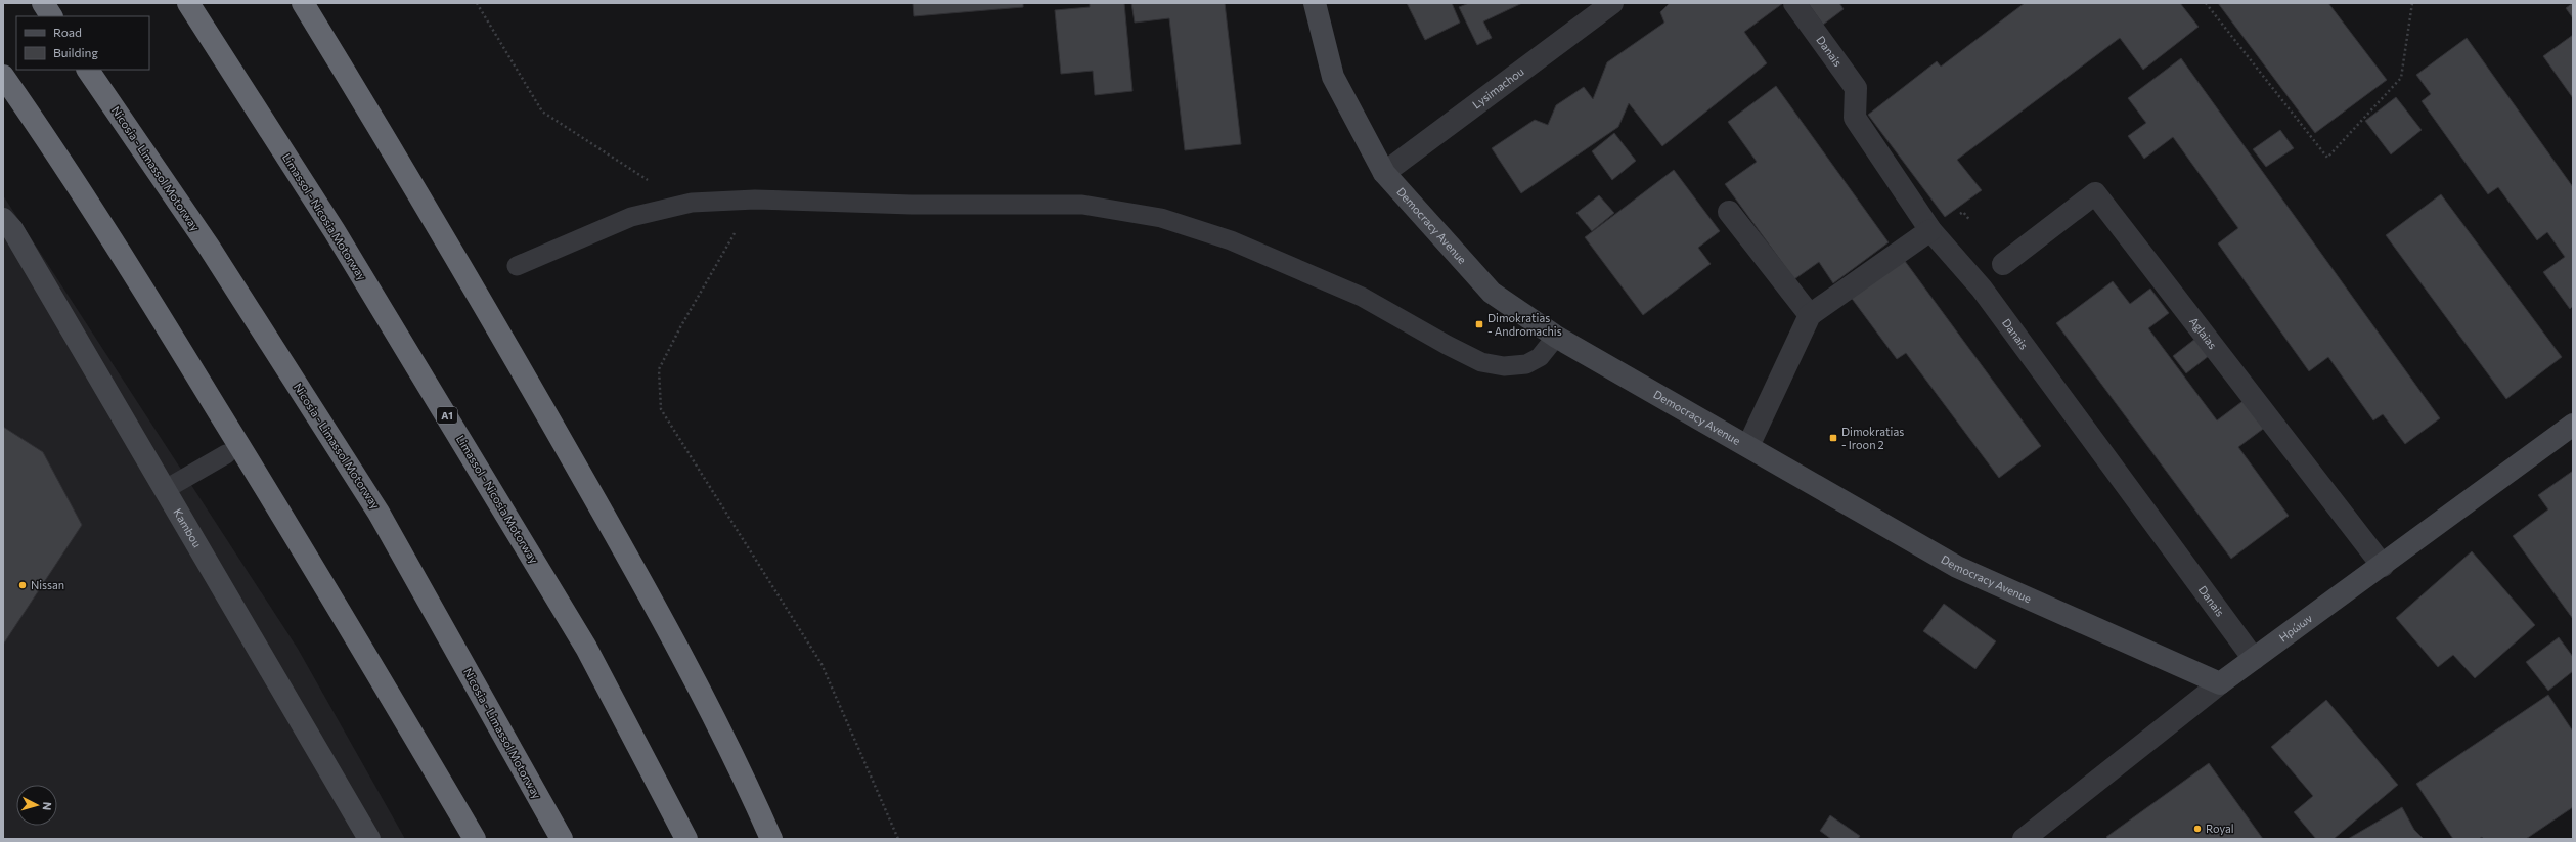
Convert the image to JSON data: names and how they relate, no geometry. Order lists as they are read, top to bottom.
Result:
{
  "streets": {
    "highway": ["Nicosia - Limassol Motorway", "Limassol - Nicosia Motorway", "A1"],
    "street": [
      "Danais",
      "Lysimachou",
      "Democracy Avenue",
      "Aglaias",
      "Kambou",
      "Ηρώων"
    ]
  },
  "crossings": [
    ["Danais", "Ηρώων"],
    ["Lysimachou", "Democracy Avenue"],
    ["Democracy Avenue", "Ηρώων"],
    ["Aglaias", "Ηρώων"]
  ],
  "places": {
    "transit": ["Dimokratias - Andromachis", "Dimokratias - Iroon 2"],
    "other": ["Nissan", "Royal"]
  },
  "legend": ["Road", "Building"],
  "north": "right"
}
